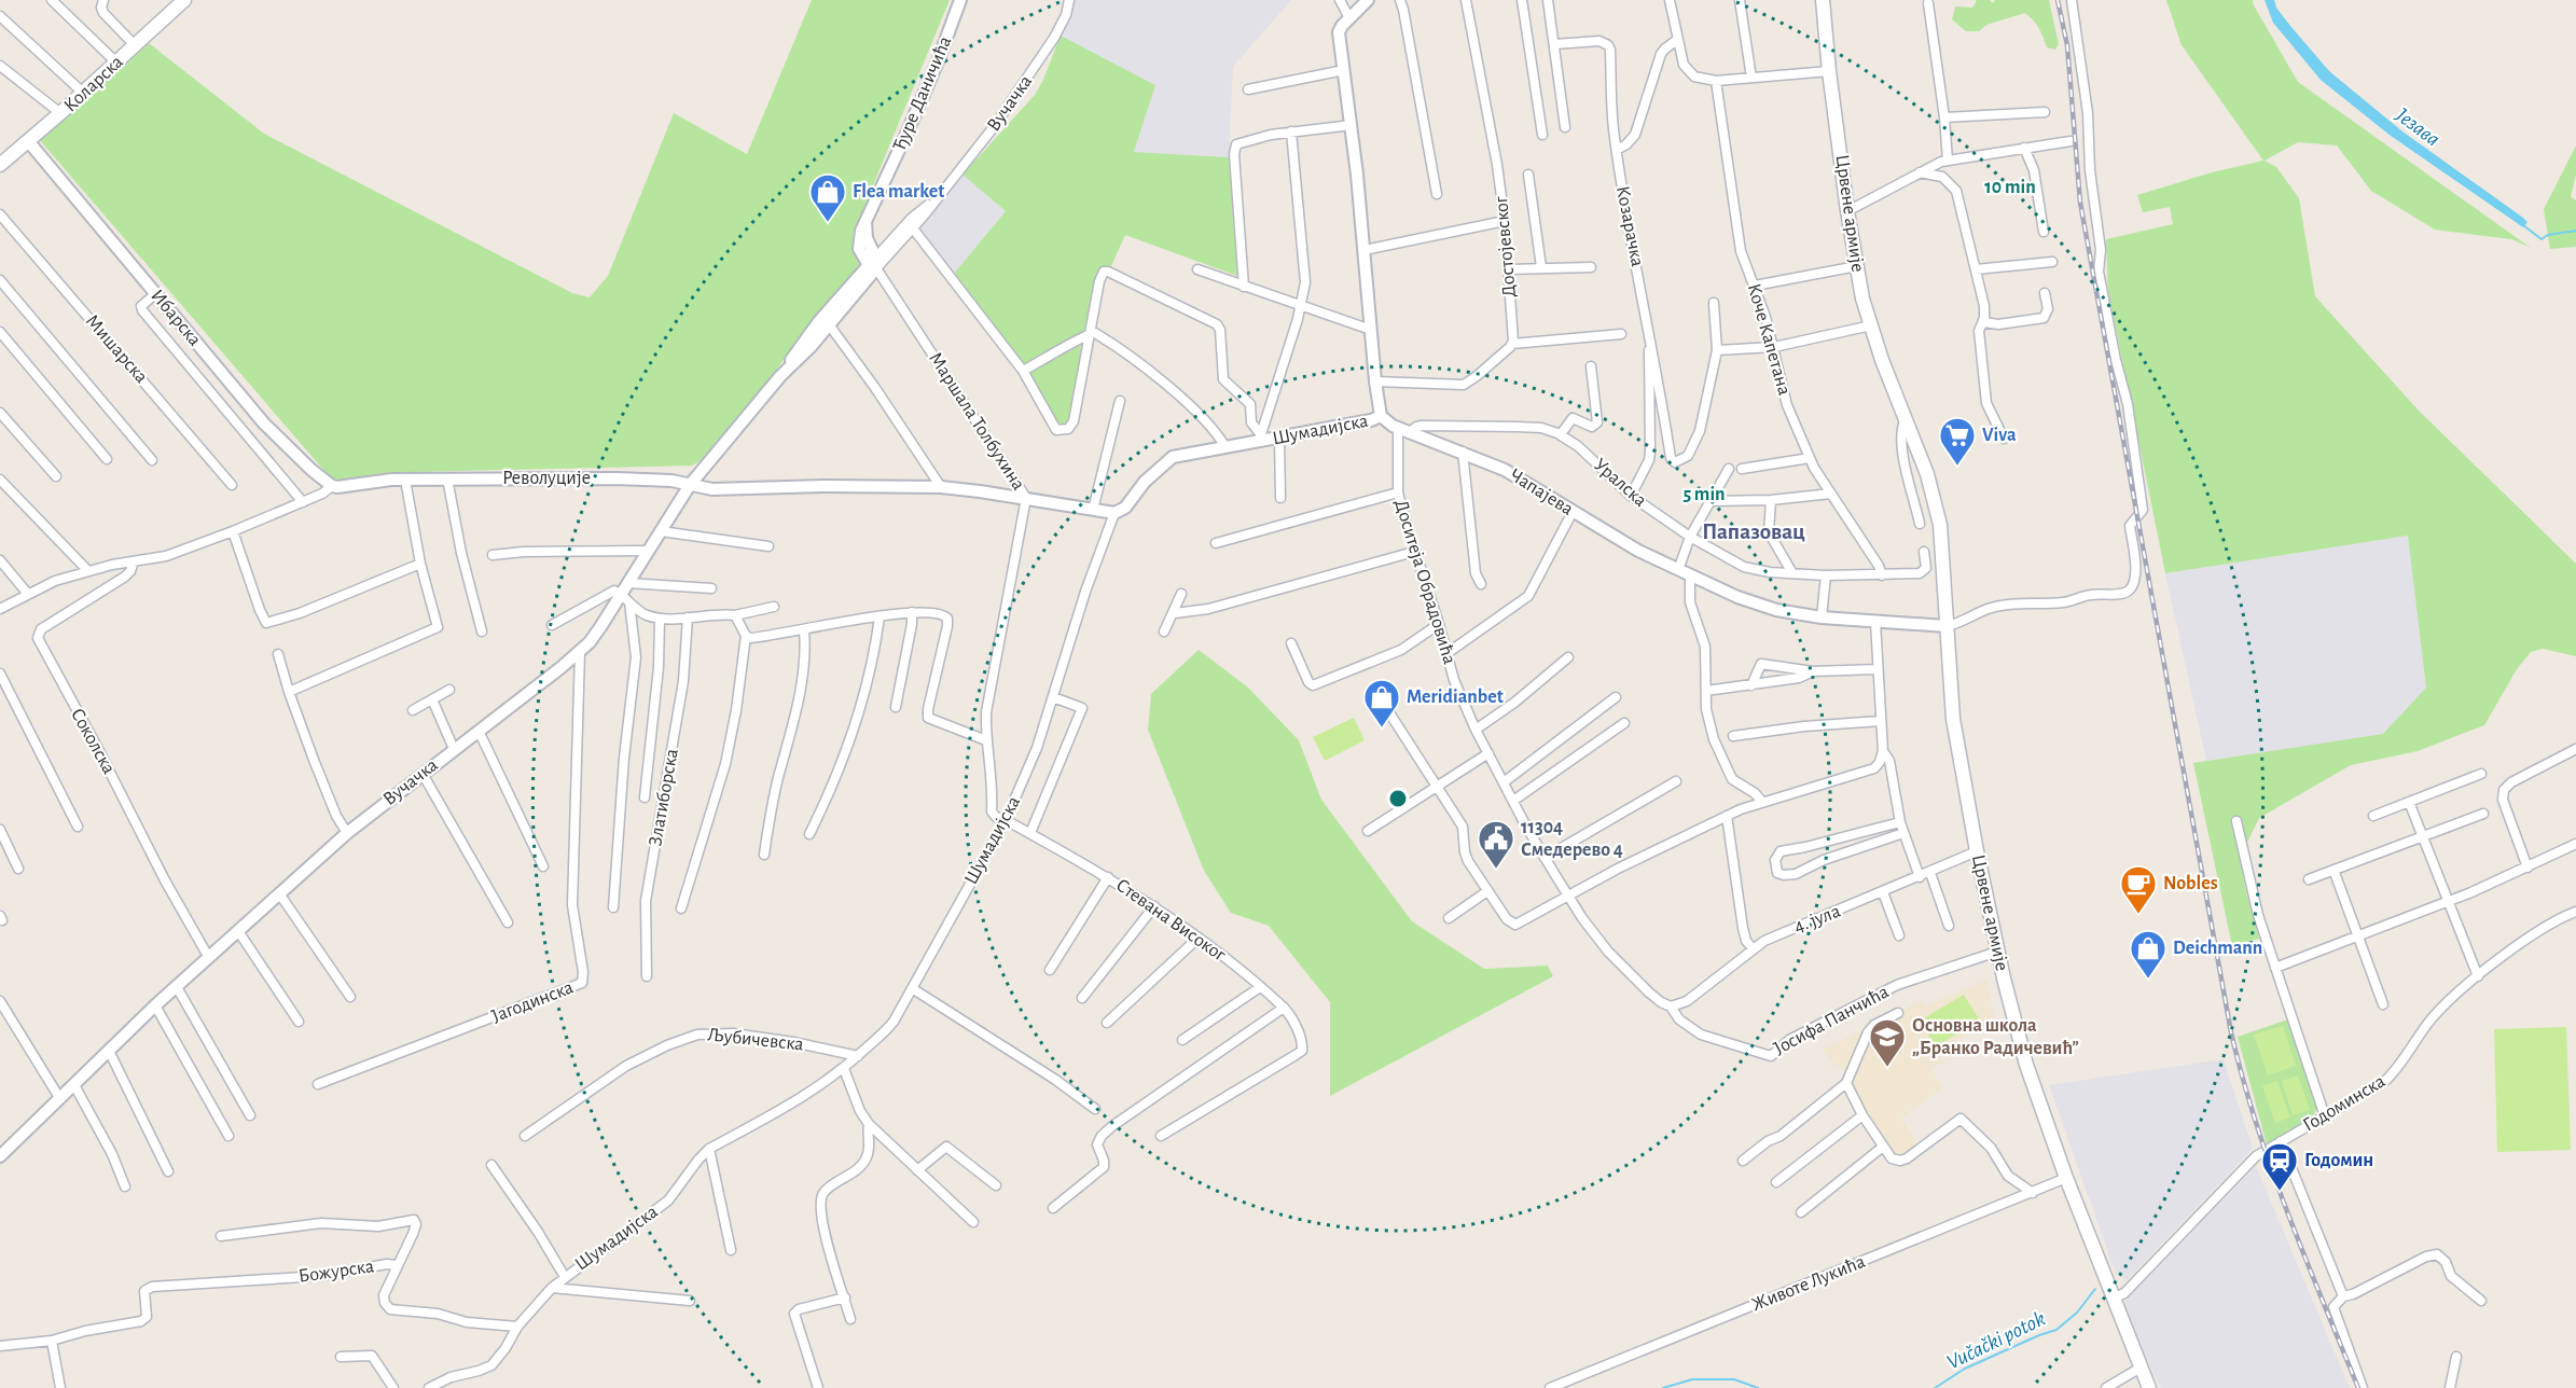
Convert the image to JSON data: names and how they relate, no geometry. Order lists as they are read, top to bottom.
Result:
{
  "streets": {
    "main road": ["Коларска", "Црвене армије"],
    "street": [
      "Ђуре Даничића",
      "Вучачка",
      "Козарачка",
      "Достојевског",
      "Ибарска",
      "Коче Капетана",
      "Мишарска",
      "Маршала Толбухина",
      "Шумадијска",
      "Револуције",
      "Уралска",
      "Чапајева",
      "Доситеја Обрадовића",
      "Соколска",
      "Златиборска",
      "4. јула",
      "Стевана Високог",
      "Јагодинска",
      "Јосифа Панчића",
      "Љубичевска",
      "Годоминска",
      "Божурска",
      "Животе Лукића"
    ]
  },
  "crossings": [
    ["Коларска", "Ибарска"],
    ["Ђуре Даничића", "Вучачка"],
    ["Ђуре Даничића", "Маршала Толбухина"],
    ["Вучачка", "Маршала Толбухина"],
    ["Вучачка", "Револуције"],
    ["Вучачка", "Соколска"],
    ["Вучачка", "Јагодинска"],
    ["Црвене армије", "Чапајева"],
    ["Црвене армије", "4. јула"],
    ["Црвене армије", "Јосифа Панчића"],
    ["Црвене армије", "Годоминска"],
    ["Црвене армије", "Животе Лукића"],
    ["Ибарска", "Револуције"],
    ["Коче Капетана", "Уралска"],
    ["Маршала Толбухина", "Шумадијска"],
    ["Маршала Толбухина", "Револуције"],
    ["Маршала Толбухина", "Стевана Високог"],
    ["Шумадијска", "Револуције"],
    ["Шумадијска", "Стевана Високог"],
    ["Шумадијска", "Љубичевска"],
    ["Револуције", "Соколска"],
    ["Уралска", "Чапајева"],
    ["Уралска", "Доситеја Обрадовића"],
    ["Чапајева", "Доситеја Обрадовића"],
    ["Доситеја Обрадовића", "Јосифа Панчића"],
    ["4. јула", "Јосифа Панчића"]
  ],
  "districts": ["Папазовац"],
  "water": ["Језава", "Vučački potok"],
  "places": {
    "shop": ["Flea market", "Meridianbet", "Deichmann"],
    "supermarket": ["Viva"],
    "public building": ["11304 Смедерево 4"],
    "cafe": ["Nobles"],
    "school or university": ["Основна школа „Бранко Радичевић”"],
    "station": ["Годомин"]
  },
  "rings": ["10 min", "5 min"]
}
